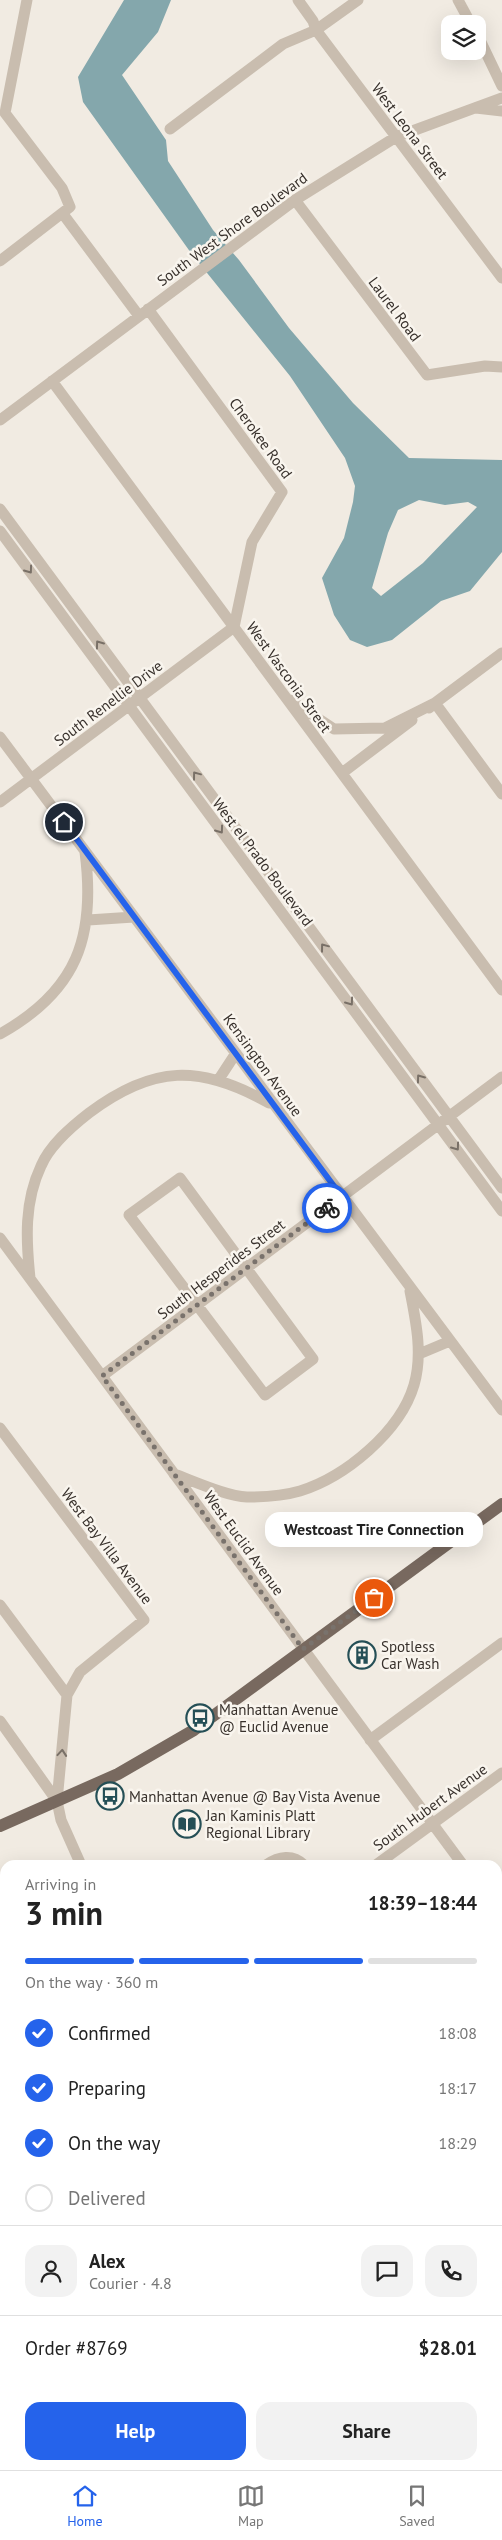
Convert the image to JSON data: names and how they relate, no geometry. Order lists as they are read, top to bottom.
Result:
{
  "streets": {
    "street": [
      "West Leona Street",
      "South West Shore Boulevard",
      "Laurel Road",
      "Cherokee Road",
      "West Vasconia Street",
      "South Renellie Drive",
      "West el Prado Boulevard",
      "Kensington Avenue",
      "South Hesperides Street",
      "West Euclid Avenue",
      "West Bay Villa Avenue",
      "South Hubert Avenue"
    ]
  },
  "crossings": [
    ["West Leona Street", "South West Shore Boulevard"],
    ["South West Shore Boulevard", "Laurel Road"],
    ["South West Shore Boulevard", "Cherokee Road"],
    ["South West Shore Boulevard", "West Vasconia Street"],
    ["Cherokee Road", "West Vasconia Street"],
    ["Cherokee Road", "South Renellie Drive"],
    ["West Vasconia Street", "South Renellie Drive"],
    ["South Renellie Drive", "West el Prado Boulevard"],
    ["South Renellie Drive", "Kensington Avenue"],
    ["West el Prado Boulevard", "South Hesperides Street"],
    ["Kensington Avenue", "South Hesperides Street"],
    ["South Hesperides Street", "West Euclid Avenue"],
    ["West Euclid Avenue", "South Hubert Avenue"]
  ],
  "places": {
    "other": ["Westcoast Tire Connection"],
    "building": ["Spotless Car Wash"],
    "bus stop": ["Manhattan Avenue @ Euclid Avenue", "Manhattan Avenue @ Bay Vista Avenue"],
    "library": ["Jan Kaminis Platt Regional Library"]
  },
  "page": {
    "bubble": "Westcoast Tire Connection",
    "heading": ["3 min", "Arriving in", "18:39–18:44"],
    "panel": [
      "Alex",
      "Courier · 4.8",
      "Order #8769",
      "$28.01"
    ],
    "bar": "On the way · 360 m",
    "list": [
      ["Confirmed", "18:08"],
      ["Preparing", "18:17"],
      ["On the way", "18:29"],
      "Delivered"
    ],
    "buttons": ["Help", "Share"],
    "tabs": ["Home", "Map", "Saved"]
  }
}
